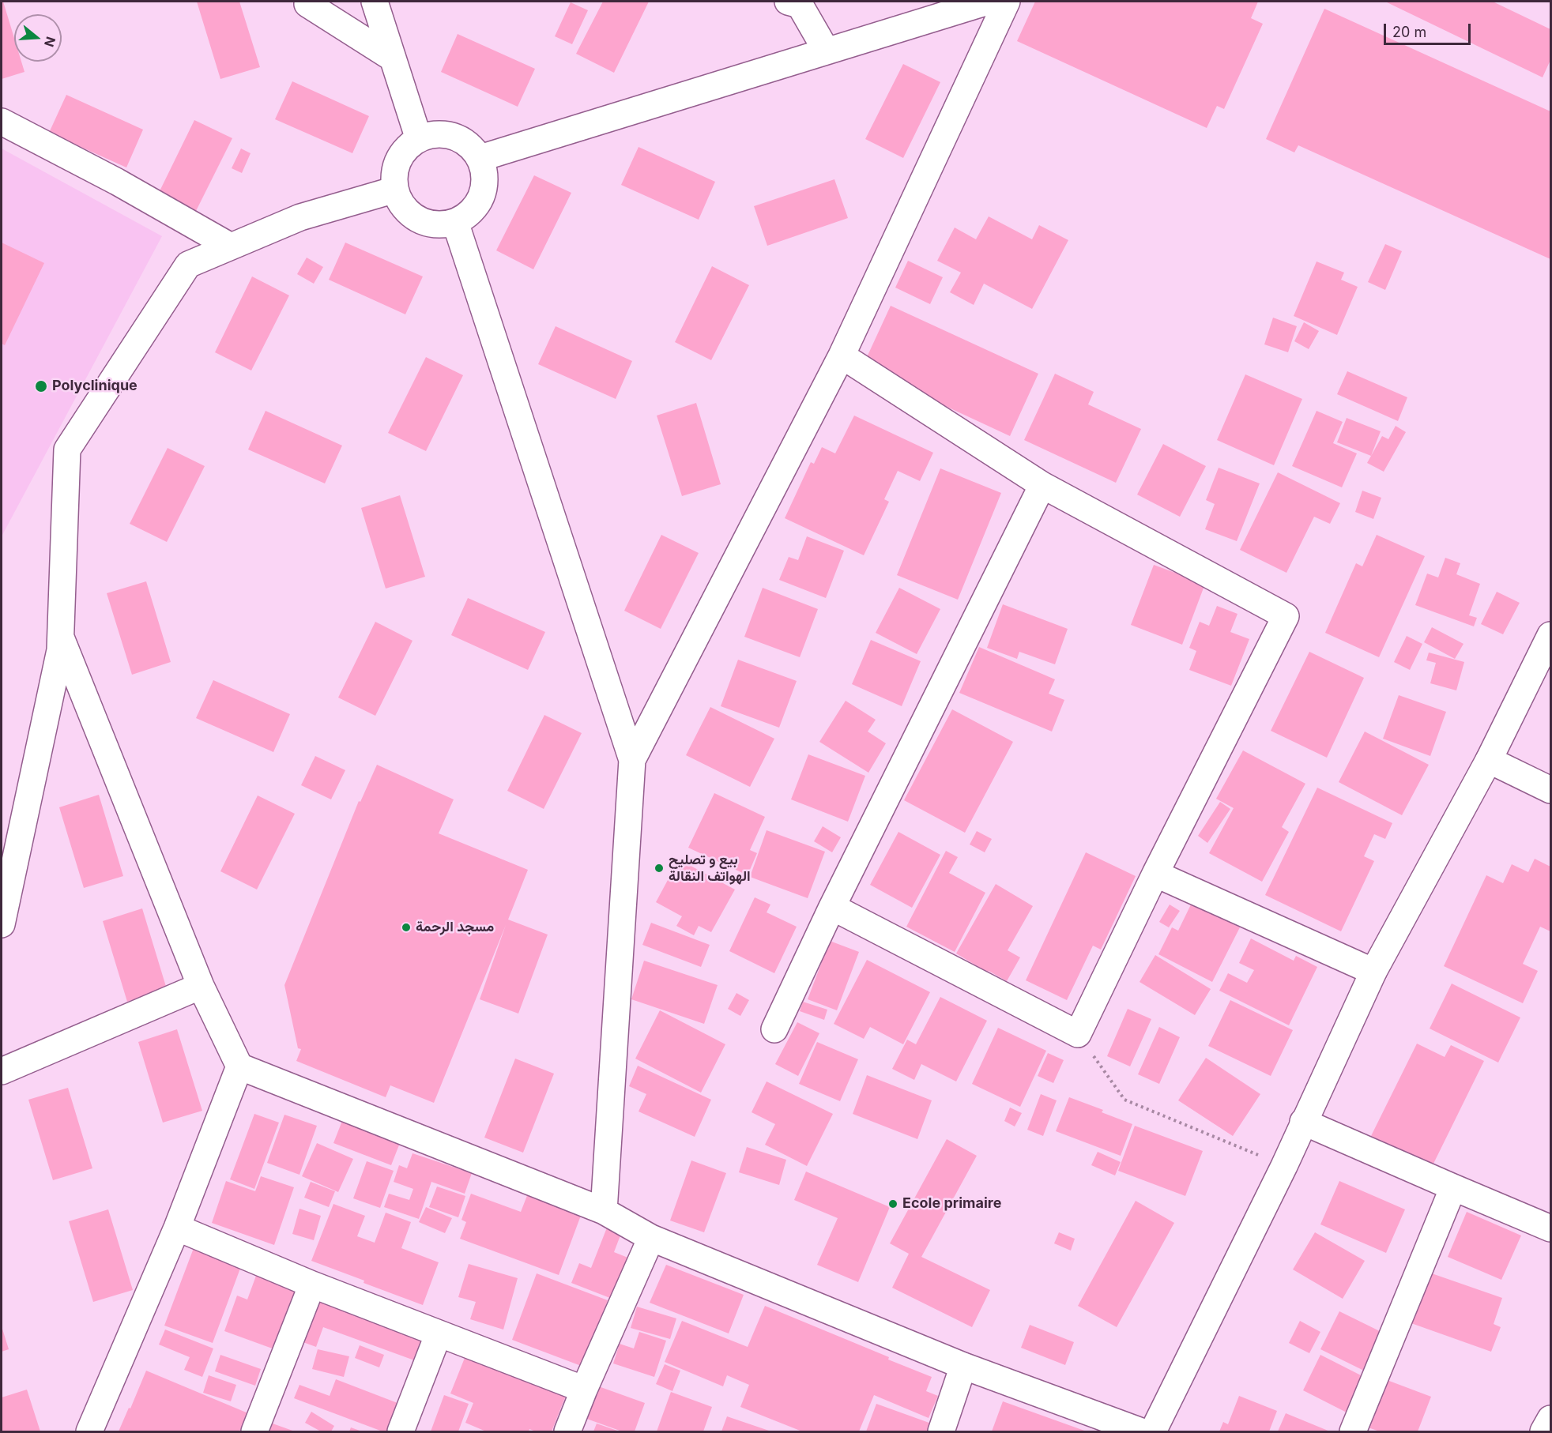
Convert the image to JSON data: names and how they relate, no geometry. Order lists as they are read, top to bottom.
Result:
{
  "places": [
    "Polyclinique",
    "بيع و تصليح الهواتف النقالة",
    "مسجد الرحمة",
    "Ecole primaire"
  ],
  "scale_bar": "20 m",
  "north": "right"
}
